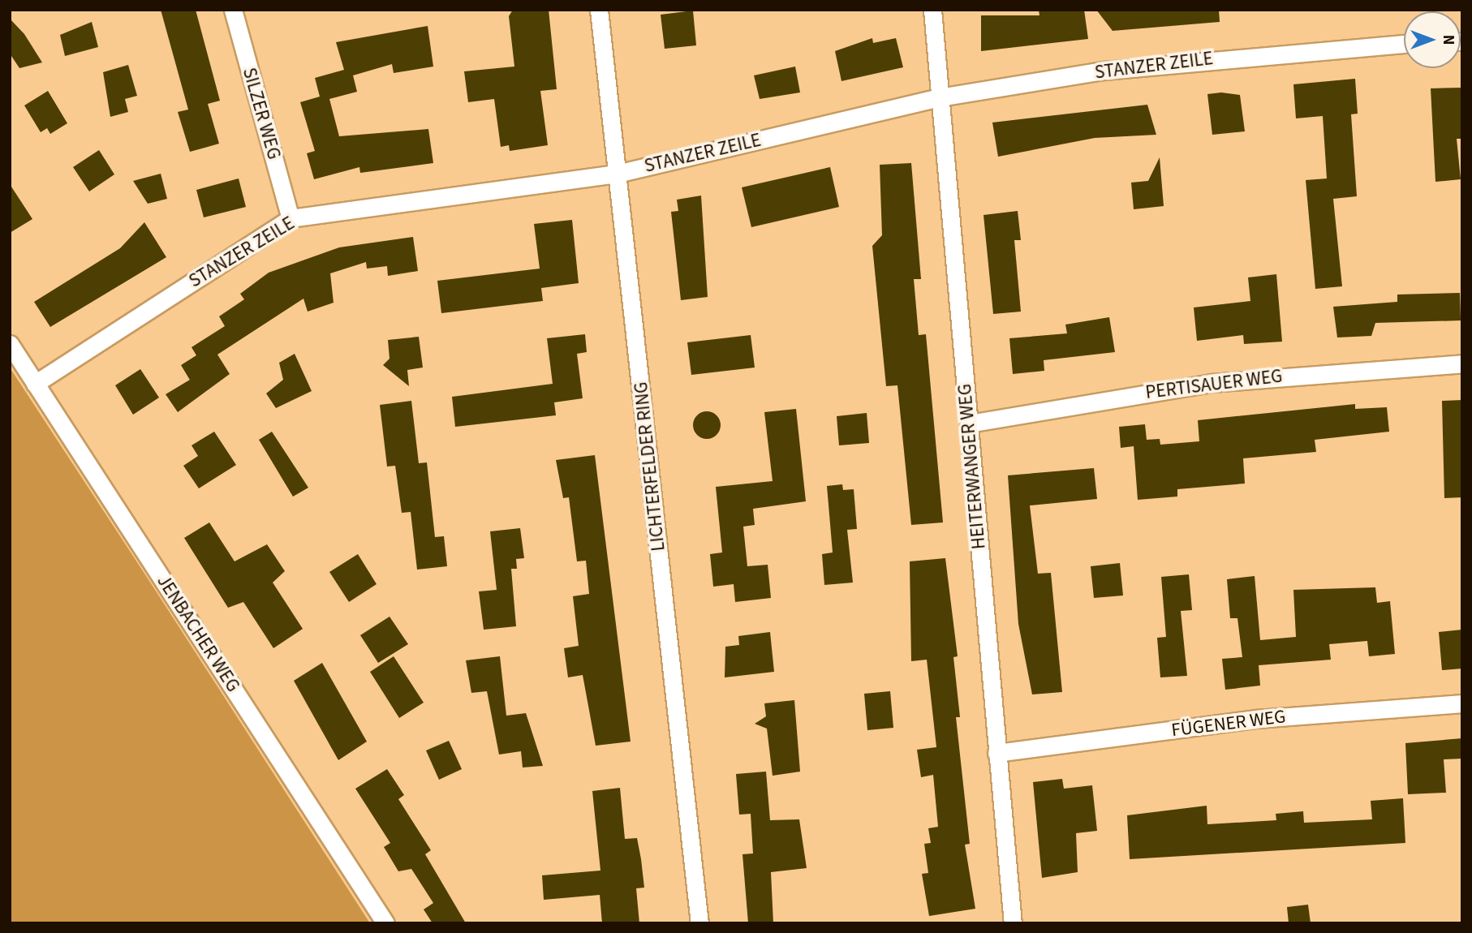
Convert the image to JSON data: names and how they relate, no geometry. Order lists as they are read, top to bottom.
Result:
{
  "streets": {
    "street": [
      "STANZER ZEILE",
      "SILZER WEG",
      "PERTISAUER WEG",
      "LICHTERFELDER RING",
      "HEITERWANGER WEG",
      "JENBACHER WEG",
      "FÜGENER WEG"
    ]
  },
  "crossings": [
    ["STANZER ZEILE", "SILZER WEG"],
    ["STANZER ZEILE", "LICHTERFELDER RING"],
    ["STANZER ZEILE", "HEITERWANGER WEG"],
    ["STANZER ZEILE", "JENBACHER WEG"],
    ["PERTISAUER WEG", "HEITERWANGER WEG"],
    ["HEITERWANGER WEG", "FÜGENER WEG"]
  ],
  "north": "right"
}
